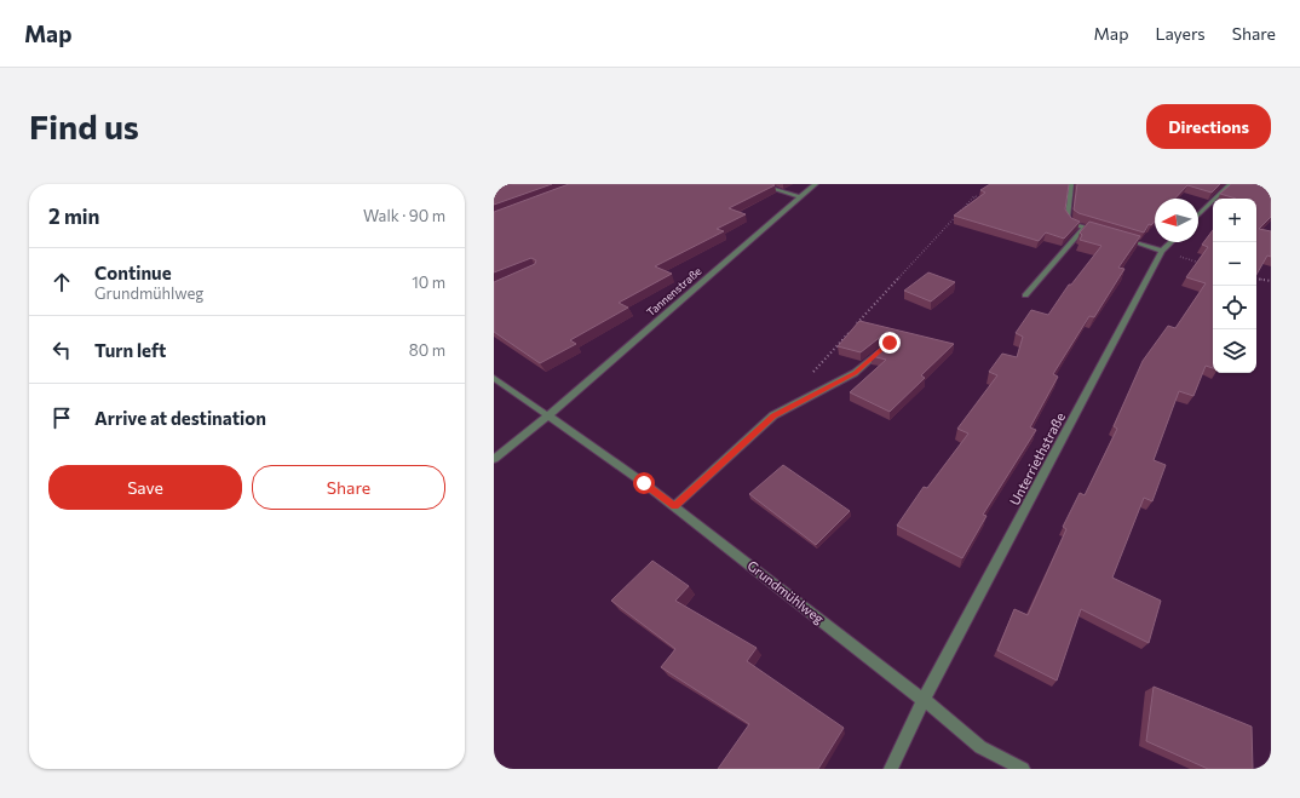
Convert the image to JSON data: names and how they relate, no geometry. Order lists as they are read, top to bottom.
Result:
{
  "streets": {
    "street": ["Tannenstraße", "Unterriethstraße", "Grundmühlweg"]
  },
  "crossings": [
    ["Tannenstraße", "Grundmühlweg"],
    ["Unterriethstraße", "Grundmühlweg"]
  ],
  "north": "left",
  "page": {
    "header": "Map",
    "nav": ["Map", "Layers", "Share"],
    "buttons": [
      "Directions",
      ["Save", "Share"]
    ],
    "title": "Find us",
    "heading": ["2 min", "Walk · 90 m"],
    "map_buttons": ["+", "−"],
    "list": [
      ["Continue", "Grundmühlweg", "10 m"],
      ["Turn left", "80 m"],
      "Arrive at destination"
    ]
  }
}
